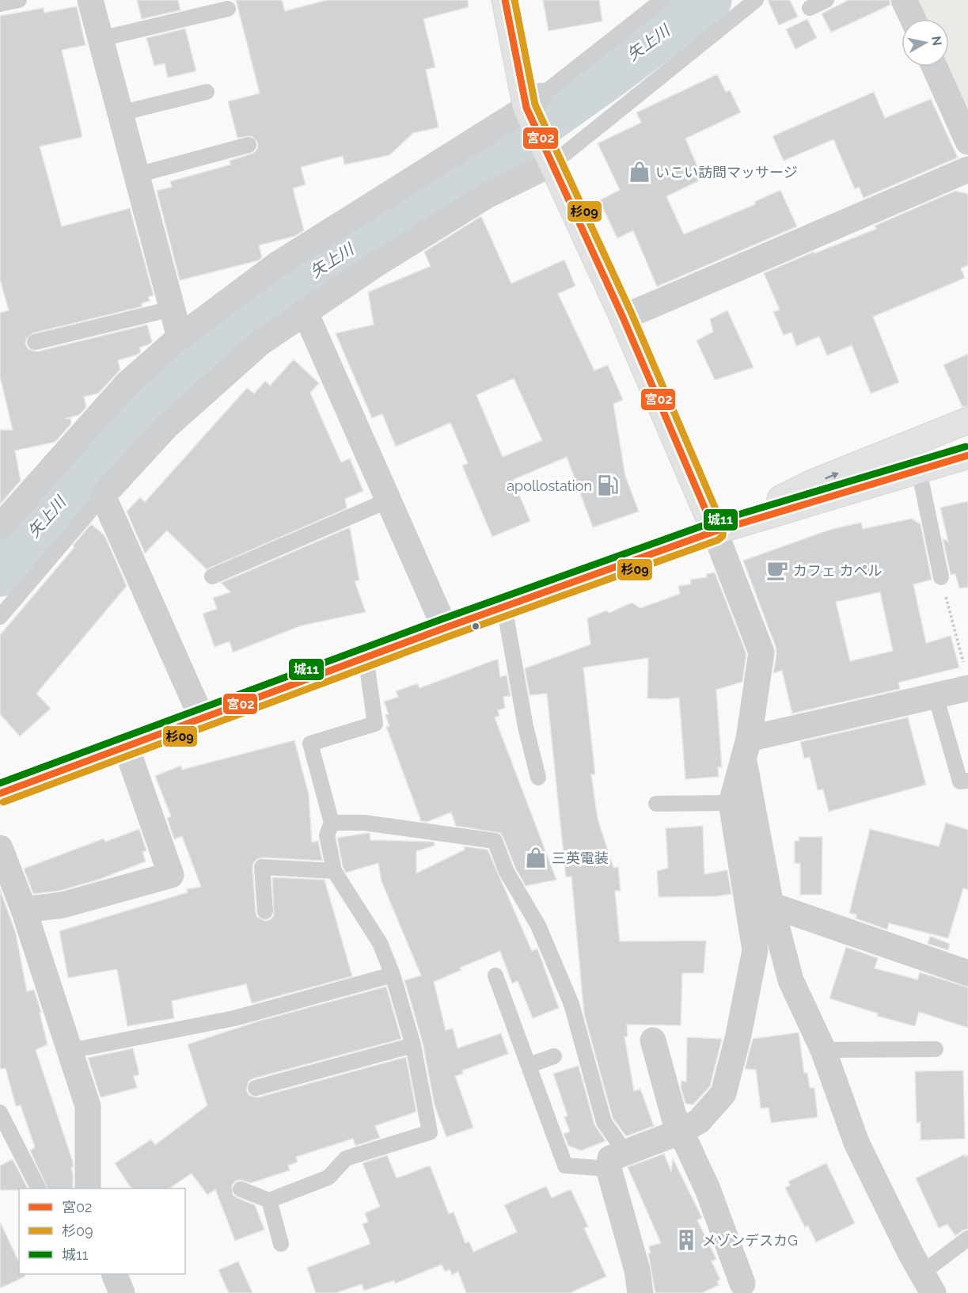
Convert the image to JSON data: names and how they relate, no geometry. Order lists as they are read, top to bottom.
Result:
{
  "water": ["矢上川"],
  "places": {
    "shop": ["いこい訪問マッサージ", "三英電装"],
    "fuel station": ["apollostation"],
    "cafe": ["カフェ カペル"],
    "building": ["メゾンデスカG"]
  },
  "lines": ["transit line 宮02", "transit line 杉09", "transit line 城11"],
  "legend": ["宮02", "杉09", "城11"],
  "north": "right"
}
